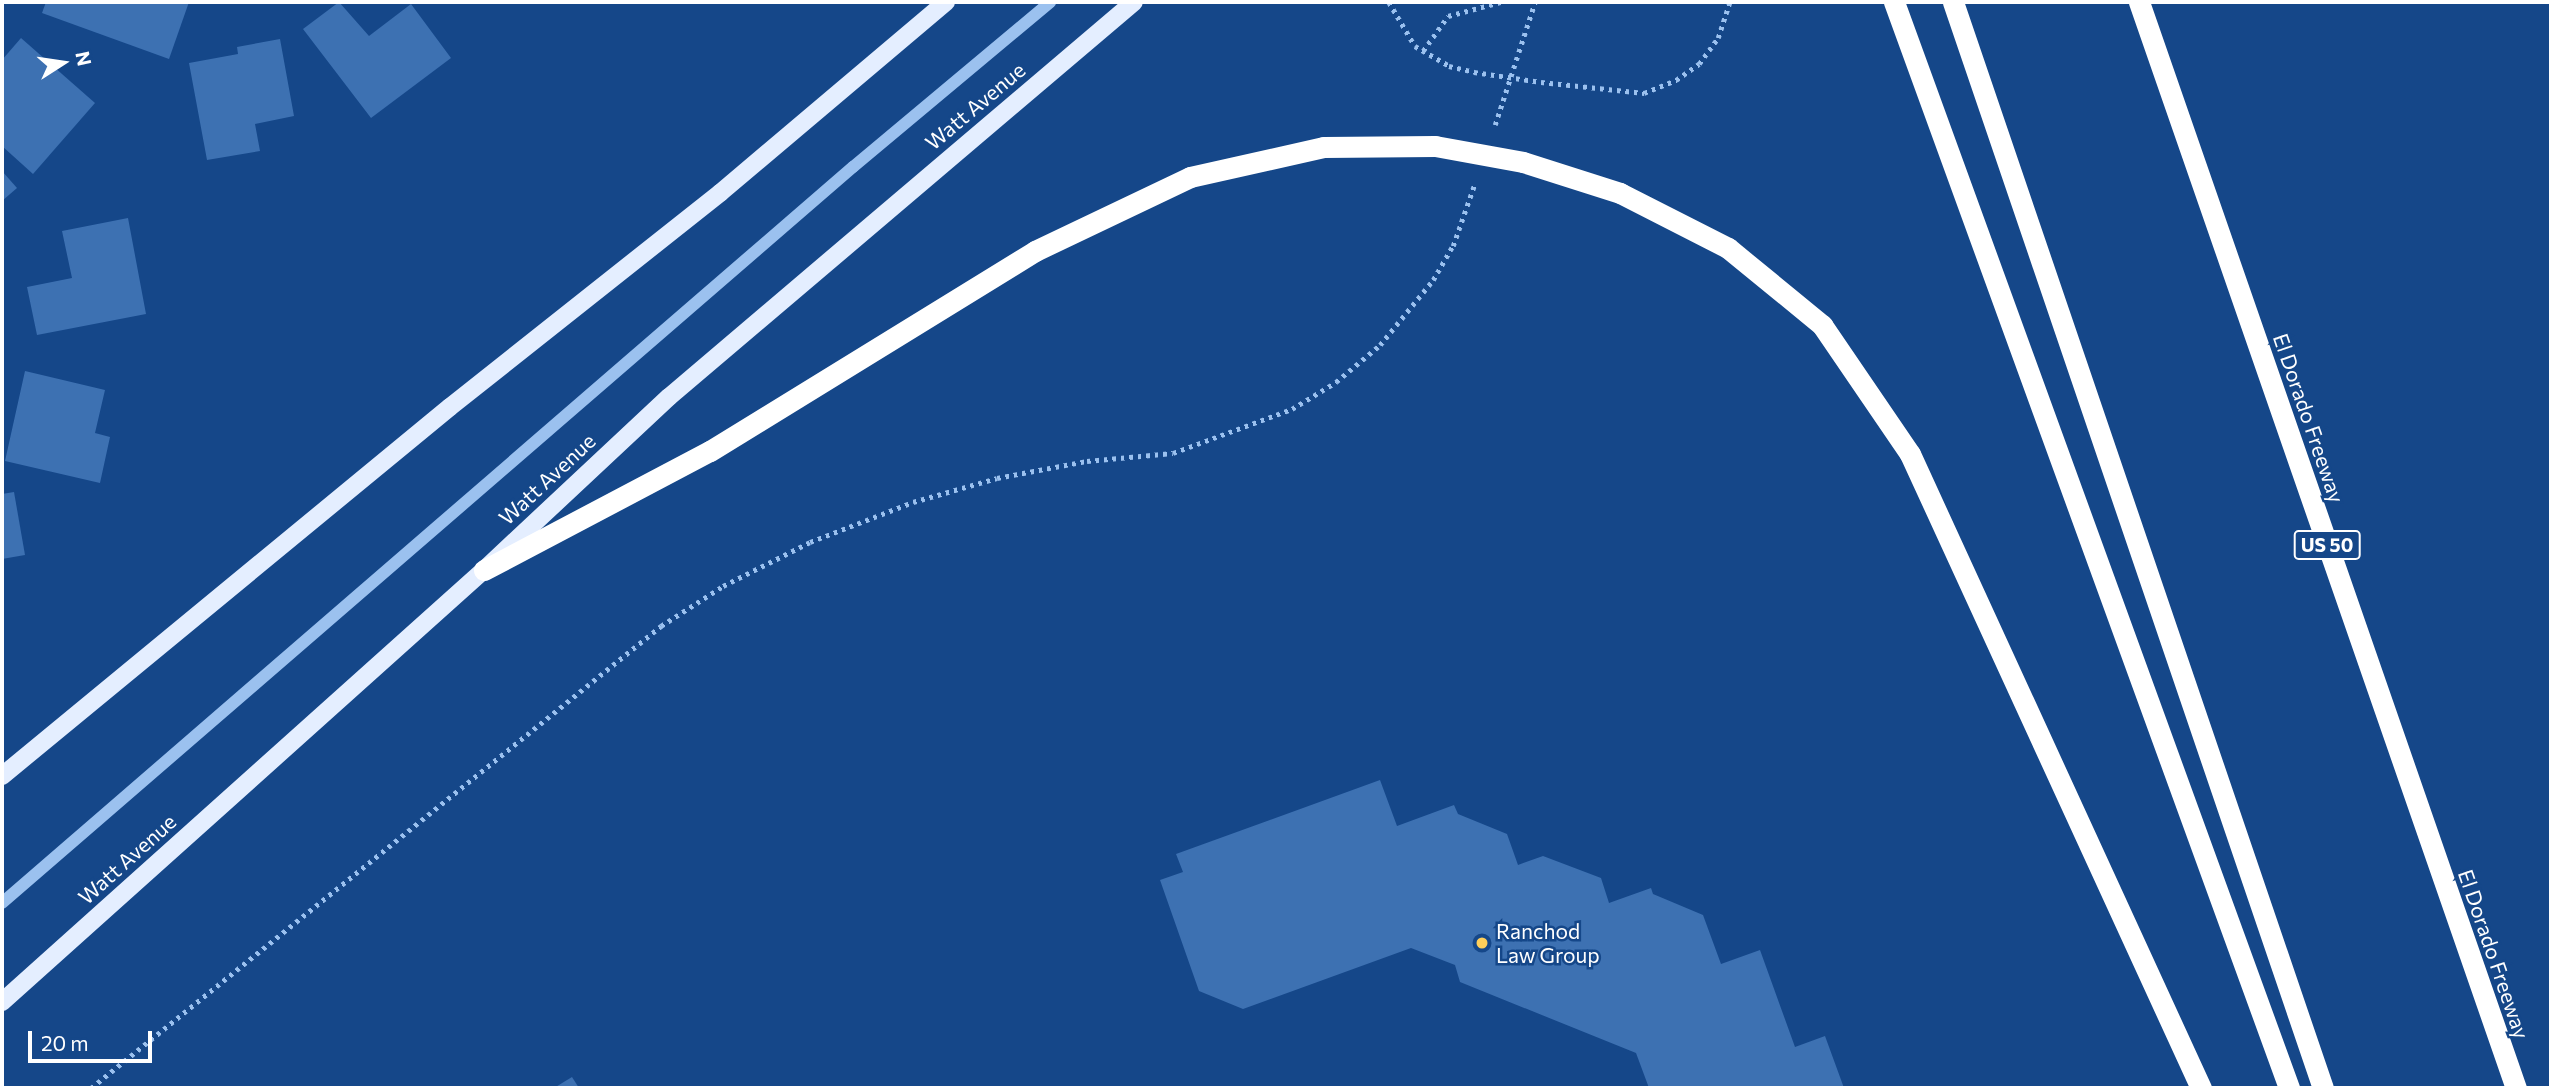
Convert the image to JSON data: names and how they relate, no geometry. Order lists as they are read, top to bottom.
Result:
{
  "streets": {
    "highway": ["El Dorado Freeway", "US 50"],
    "main road": ["Watt Avenue"]
  },
  "places": ["Ranchod Law Group"],
  "scale_bar": "20 m",
  "north": "right"
}
